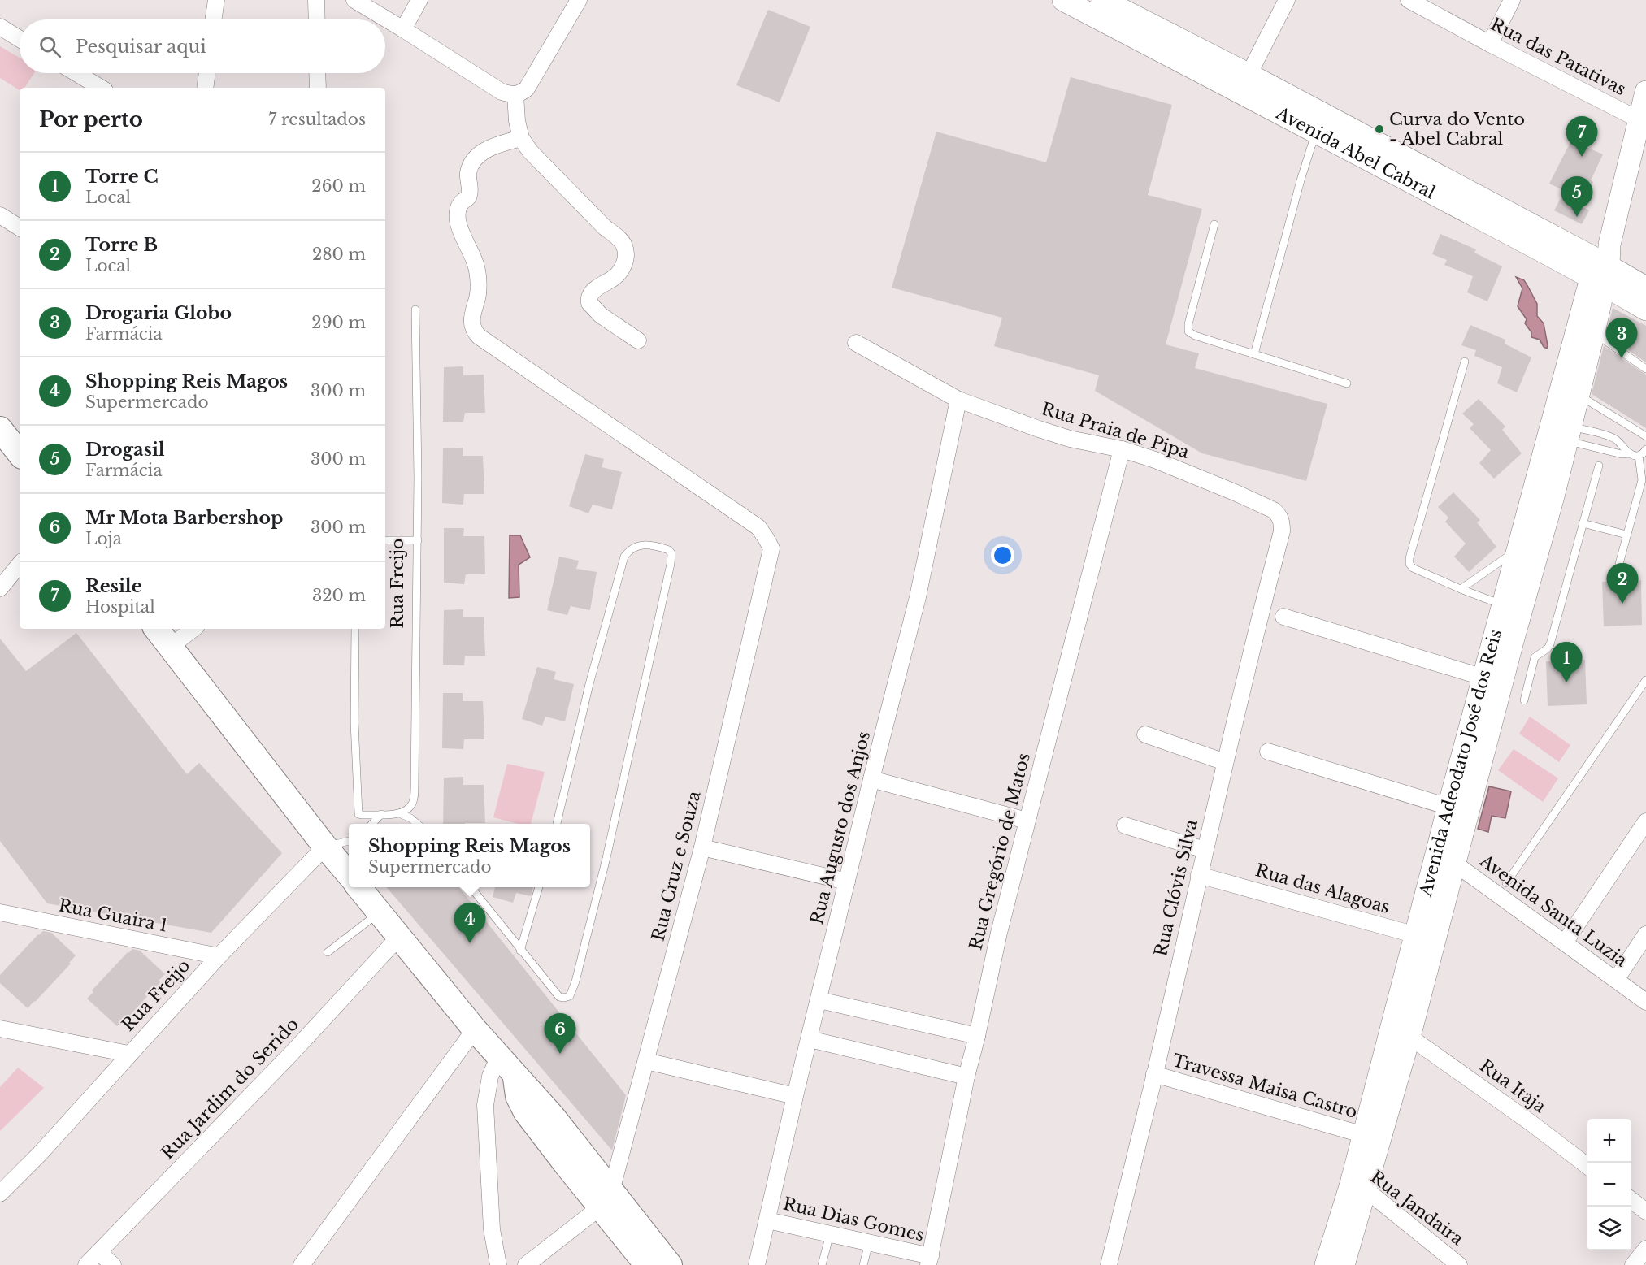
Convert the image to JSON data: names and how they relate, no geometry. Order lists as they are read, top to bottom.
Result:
{
  "streets": {
    "main road": ["Avenida Abel Cabral", "Avenida Adeodato José dos Reis"],
    "street": [
      "Rua das Patativas",
      "Rua Praia de Pipa",
      "Rua Freijo",
      "Rua Augusto dos Anjos",
      "Rua Gregório de Matos",
      "Rua Cruz e Souza",
      "Rua Clóvis Silva",
      "Rua das Alagoas",
      "Avenida Santa Luzia",
      "Rua Guaira 1",
      "Travessa Maisa Castro",
      "Rua Itaja",
      "Rua Jardim do Serido",
      "Rua Jandaira",
      "Rua Dias Gomes"
    ]
  },
  "crossings": [
    ["Avenida Abel Cabral", "Avenida Adeodato José dos Reis"],
    ["Rua Praia de Pipa", "Rua Augusto dos Anjos"],
    ["Rua Praia de Pipa", "Rua Gregório de Matos"],
    ["Rua Praia de Pipa", "Rua Clóvis Silva"],
    ["Rua Freijo", "Rua Guaira 1"],
    ["Avenida Adeodato José dos Reis", "Rua das Alagoas"],
    ["Avenida Adeodato José dos Reis", "Avenida Santa Luzia"],
    ["Avenida Adeodato José dos Reis", "Travessa Maisa Castro"],
    ["Avenida Adeodato José dos Reis", "Rua Itaja"],
    ["Avenida Adeodato José dos Reis", "Rua Jandaira"],
    ["Rua Augusto dos Anjos", "Rua Dias Gomes"],
    ["Rua Gregório de Matos", "Rua Dias Gomes"],
    ["Rua Clóvis Silva", "Rua das Alagoas"],
    ["Rua Clóvis Silva", "Travessa Maisa Castro"]
  ],
  "places": ["Curva do Vento - Abel Cabral"],
  "page": {
    "search": "Pesquisar aqui",
    "heading": ["Por perto", "7 resultados"],
    "pins": [
      "7",
      "5",
      "3",
      "2",
      "1",
      "4",
      "6"
    ],
    "list": [
      {
        "mark": "1",
        "name": "Torre C",
        "note": "Local",
        "value": "260 m"
      },
      {
        "mark": "2",
        "name": "Torre B",
        "note": "Local",
        "value": "280 m"
      },
      {
        "mark": "3",
        "name": "Drogaria Globo",
        "note": "Farmácia",
        "value": "290 m"
      },
      {
        "mark": "4",
        "name": "Shopping Reis Magos",
        "note": "Supermercado",
        "value": "300 m"
      },
      {
        "mark": "5",
        "name": "Drogasil",
        "note": "Farmácia",
        "value": "300 m"
      },
      {
        "mark": "6",
        "name": "Mr Mota Barbershop",
        "note": "Loja",
        "value": "300 m"
      },
      {
        "mark": "7",
        "name": "Resile",
        "note": "Hospital",
        "value": "320 m"
      }
    ],
    "popup": ["Shopping Reis Magos", "Supermercado"],
    "map_buttons": ["+", "−"]
  }
}
